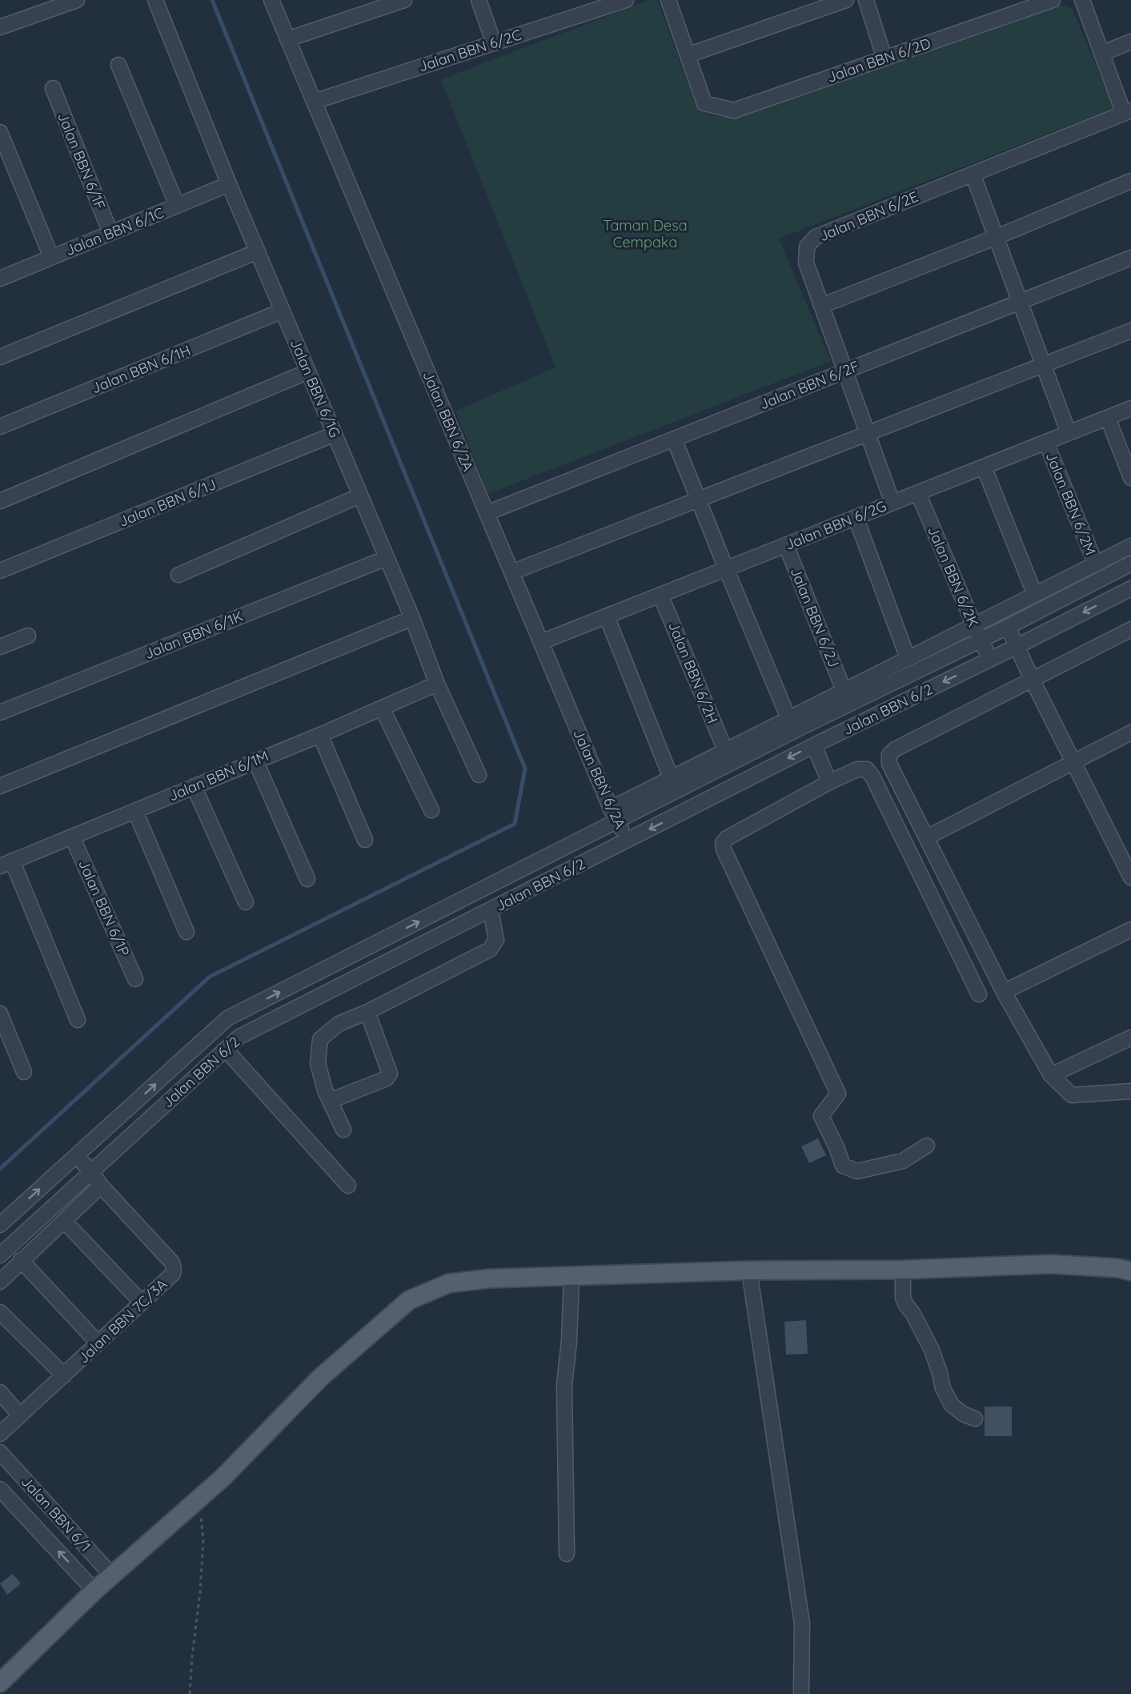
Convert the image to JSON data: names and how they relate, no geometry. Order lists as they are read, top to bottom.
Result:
{
  "streets": {
    "street": [
      "Jalan BBN 6/2C",
      "Jalan BBN 6/2D",
      "Jalan BBN 6/1F",
      "Jalan BBN 6/2E",
      "Jalan BBN 6/1C",
      "Jalan BBN 6/1H",
      "Jalan BBN 6/2F",
      "Jalan BBN 6/1G",
      "Jalan BBN 6/2A",
      "Jalan BBN 6/1J",
      "Jalan BBN 6/2M",
      "Jalan BBN 6/2G",
      "Jalan BBN 6/2K",
      "Jalan BBN 6/2J",
      "Jalan BBN 6/1K",
      "Jalan BBN 6/2H",
      "Jalan BBN 6/2",
      "Jalan BBN 6/1M",
      "Jalan BBN 6/1P",
      "Jalan BBN 7C/3A",
      "Jalan BBN 6/1"
    ]
  },
  "crossings": [
    ["Jalan BBN 6/2C", "Jalan BBN 6/2A"],
    ["Jalan BBN 6/1F", "Jalan BBN 6/1C"],
    ["Jalan BBN 6/2E", "Jalan BBN 6/2F"],
    ["Jalan BBN 6/2E", "Jalan BBN 6/2G"],
    ["Jalan BBN 6/1C", "Jalan BBN 6/1G"],
    ["Jalan BBN 6/1H", "Jalan BBN 6/1G"],
    ["Jalan BBN 6/2F", "Jalan BBN 6/2A"],
    ["Jalan BBN 6/1G", "Jalan BBN 6/1J"],
    ["Jalan BBN 6/1G", "Jalan BBN 6/1K"],
    ["Jalan BBN 6/1G", "Jalan BBN 6/1M"],
    ["Jalan BBN 6/2A", "Jalan BBN 6/2G"],
    ["Jalan BBN 6/2A", "Jalan BBN 6/2"],
    ["Jalan BBN 6/2M", "Jalan BBN 6/2G"],
    ["Jalan BBN 6/2G", "Jalan BBN 6/2K"],
    ["Jalan BBN 6/2G", "Jalan BBN 6/2J"],
    ["Jalan BBN 6/2G", "Jalan BBN 6/2H"],
    ["Jalan BBN 6/2K", "Jalan BBN 6/2"],
    ["Jalan BBN 6/2", "Jalan BBN 7C/3A"],
    ["Jalan BBN 6/1M", "Jalan BBN 6/1P"]
  ],
  "parks": ["Taman Desa Cempaka"]
}
